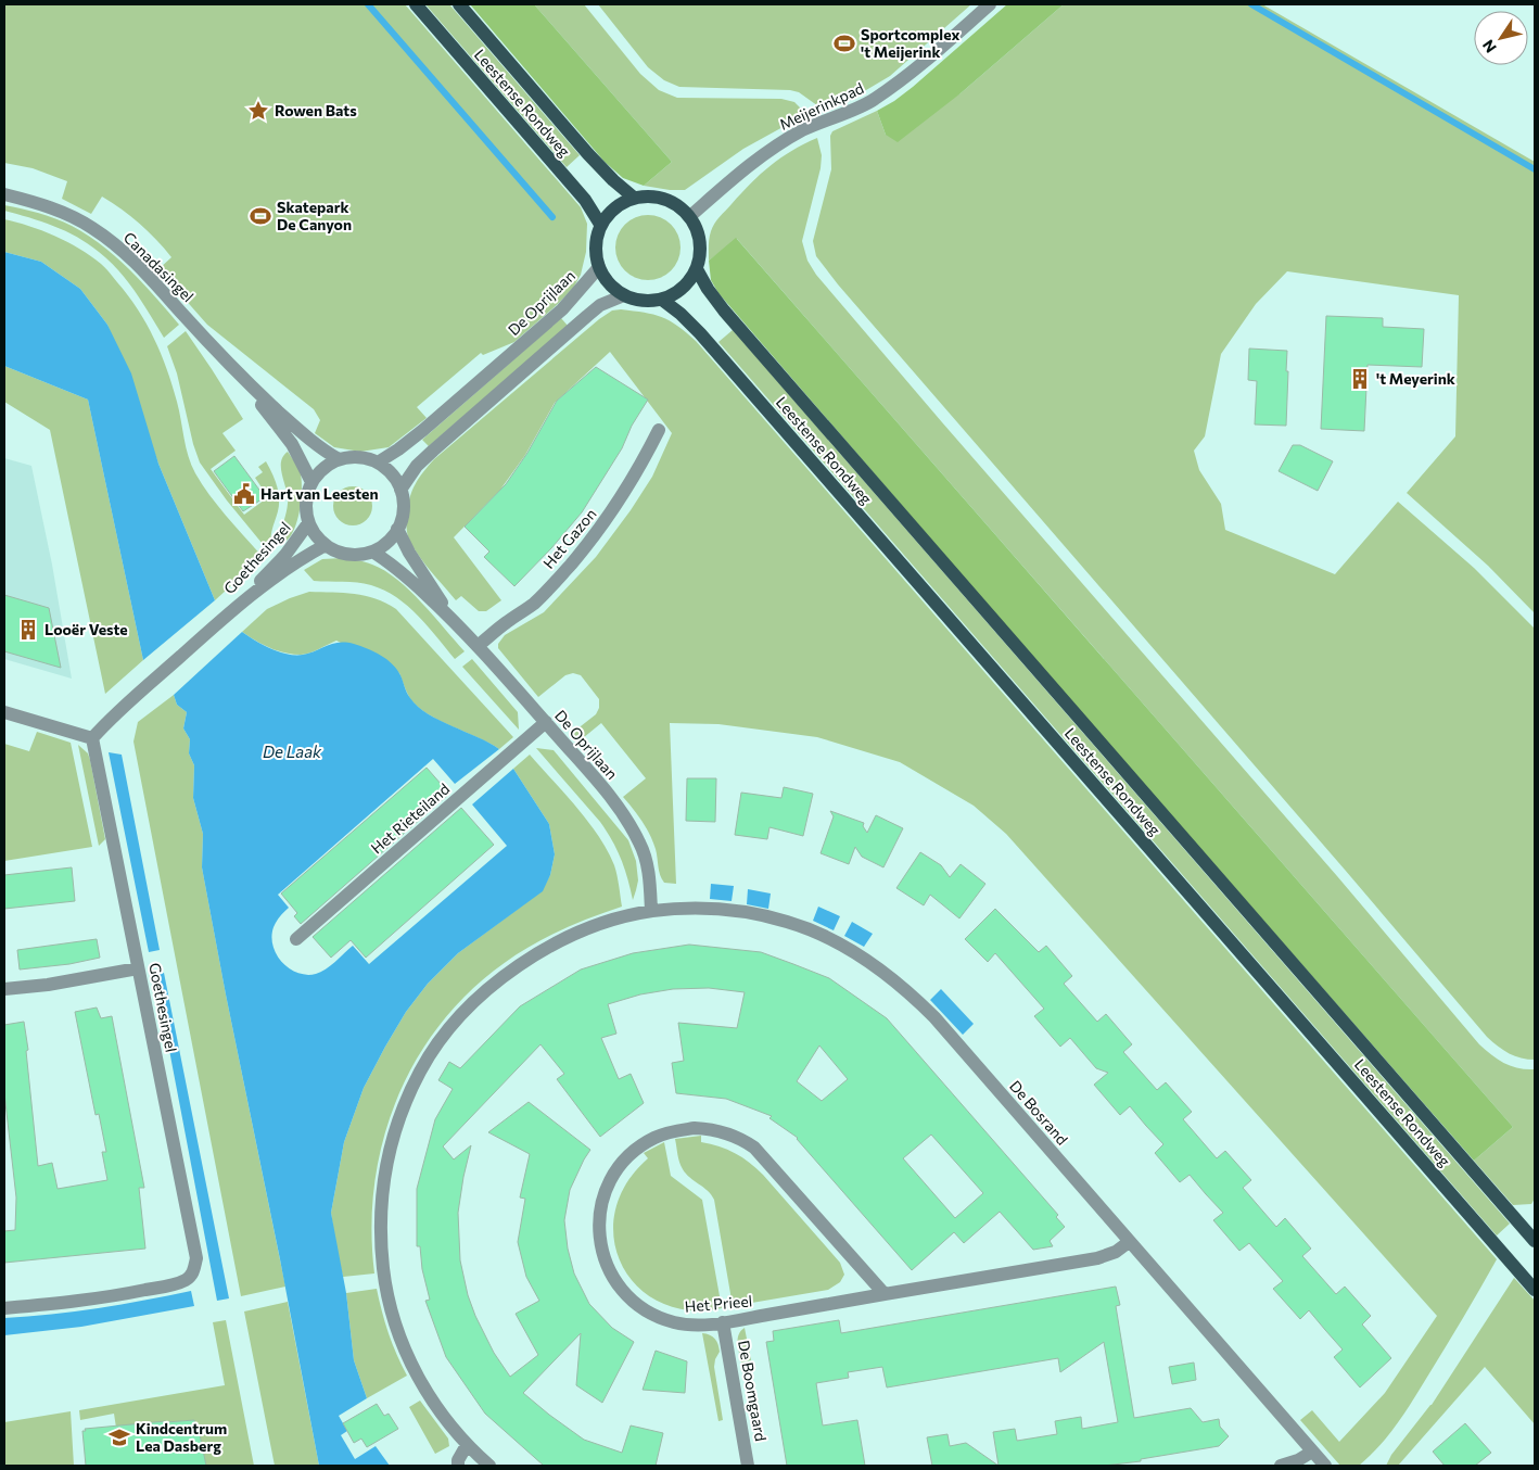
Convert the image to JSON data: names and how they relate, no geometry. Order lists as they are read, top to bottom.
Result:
{
  "streets": {
    "main road": ["Leestense Rondweg"],
    "street": [
      "Meijerinkpad",
      "Canadasingel",
      "De Oprijlaan",
      "Het Gazon",
      "Goethesingel",
      "Het Rieteiland",
      "De Bosrand",
      "Het Prieel",
      "De Boomgaard"
    ]
  },
  "crossings": [
    ["Leestense Rondweg", "Meijerinkpad"],
    ["Leestense Rondweg", "De Oprijlaan"],
    ["Meijerinkpad", "De Oprijlaan"],
    ["Canadasingel", "De Oprijlaan"],
    ["Canadasingel", "Goethesingel"],
    ["De Oprijlaan", "Het Gazon"],
    ["De Oprijlaan", "Goethesingel"],
    ["De Oprijlaan", "Het Rieteiland"],
    ["De Oprijlaan", "De Bosrand"],
    ["De Bosrand", "Het Prieel"],
    ["Het Prieel", "De Boomgaard"]
  ],
  "water": ["De Laak"],
  "places": {
    "sports": ["Sportcomplex 't Meijerink", "Skatepark De Canyon"],
    "place": ["Rowen Bats"],
    "building": ["'t Meyerink", "Looër Veste"],
    "public building": ["Hart van Leesten"],
    "school or university": ["Kindcentrum Lea Dasberg"]
  },
  "north": "bottom left"
}
